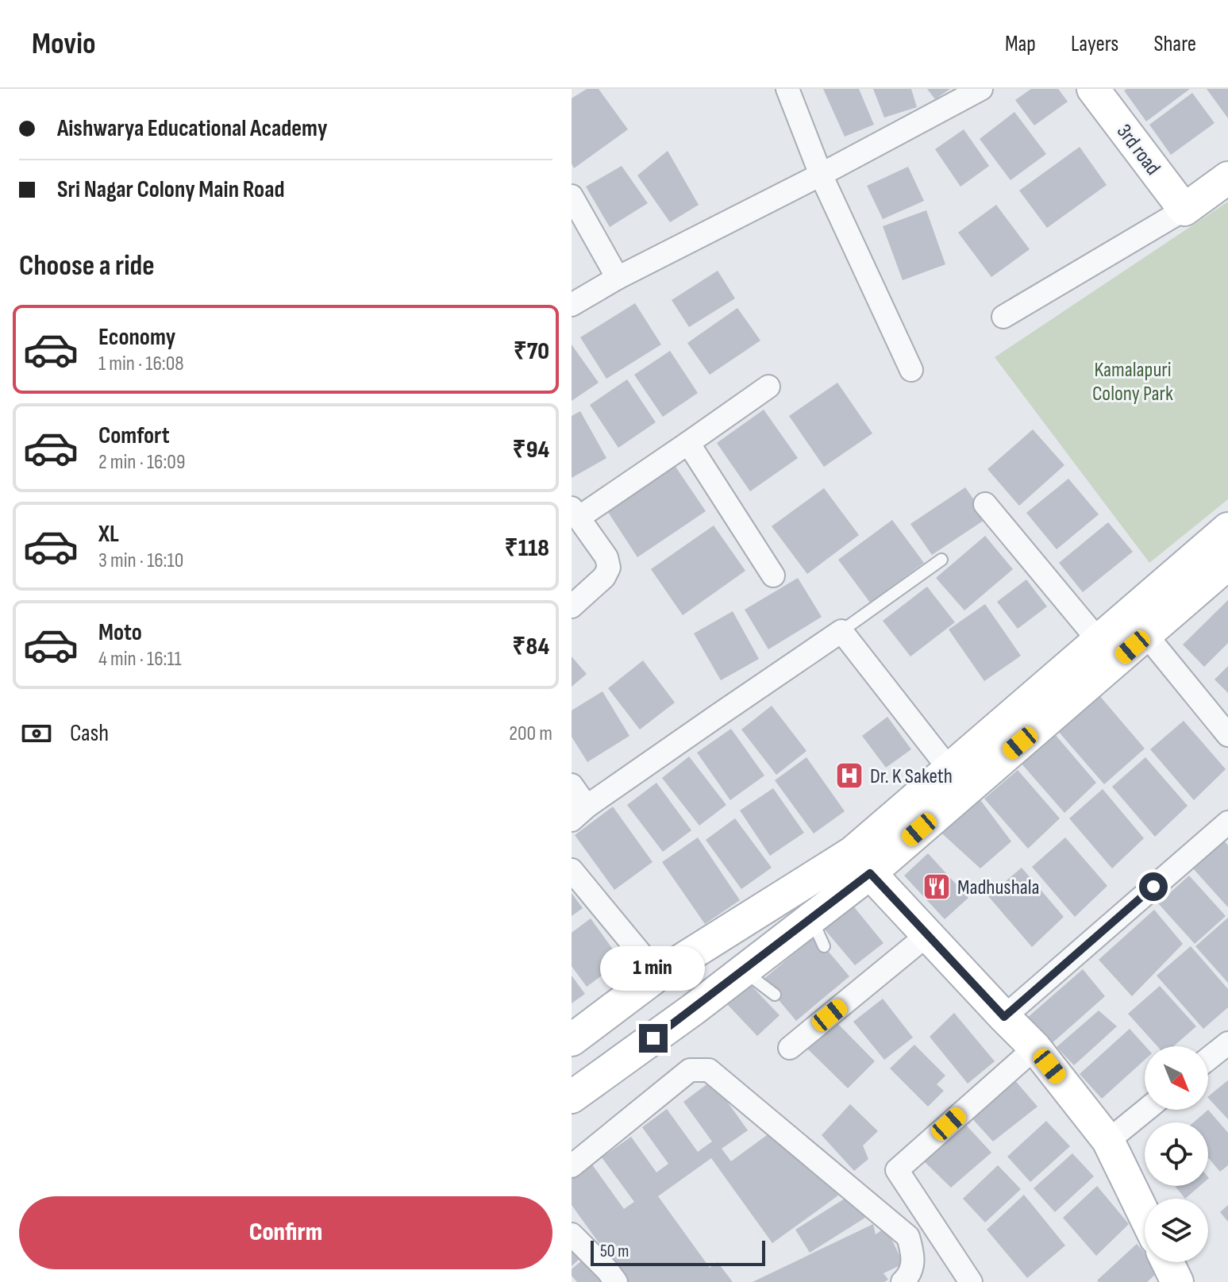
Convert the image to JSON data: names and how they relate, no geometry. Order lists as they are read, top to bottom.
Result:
{
  "streets": {
    "main road": ["3rd road"]
  },
  "parks": ["Kamalapuri Colony Park"],
  "places": {
    "hospital": ["Dr. K Saketh"],
    "restaurant": ["Madhushala"]
  },
  "scale_bar": "50 m",
  "north": "bottom right",
  "page": {
    "header": "Movio",
    "nav": ["Map", "Layers", "Share"],
    "banner": ["Aishwarya Educational Academy", "Sri Nagar Colony Main Road"],
    "heading": "Choose a ride",
    "list": [
      {
        "name": "Economy",
        "note": "1 min · 16:08",
        "value": "₹70"
      },
      {
        "name": "Comfort",
        "note": "2 min · 16:09",
        "value": "₹94"
      },
      {
        "name": "XL",
        "note": "3 min · 16:10",
        "value": "₹118"
      },
      {
        "name": "Moto",
        "note": "4 min · 16:11",
        "value": "₹84"
      }
    ],
    "pay": ["Cash", "200 m"],
    "bubble": "1 min",
    "buttons": "Confirm",
    "scale": "50 m"
  }
}
